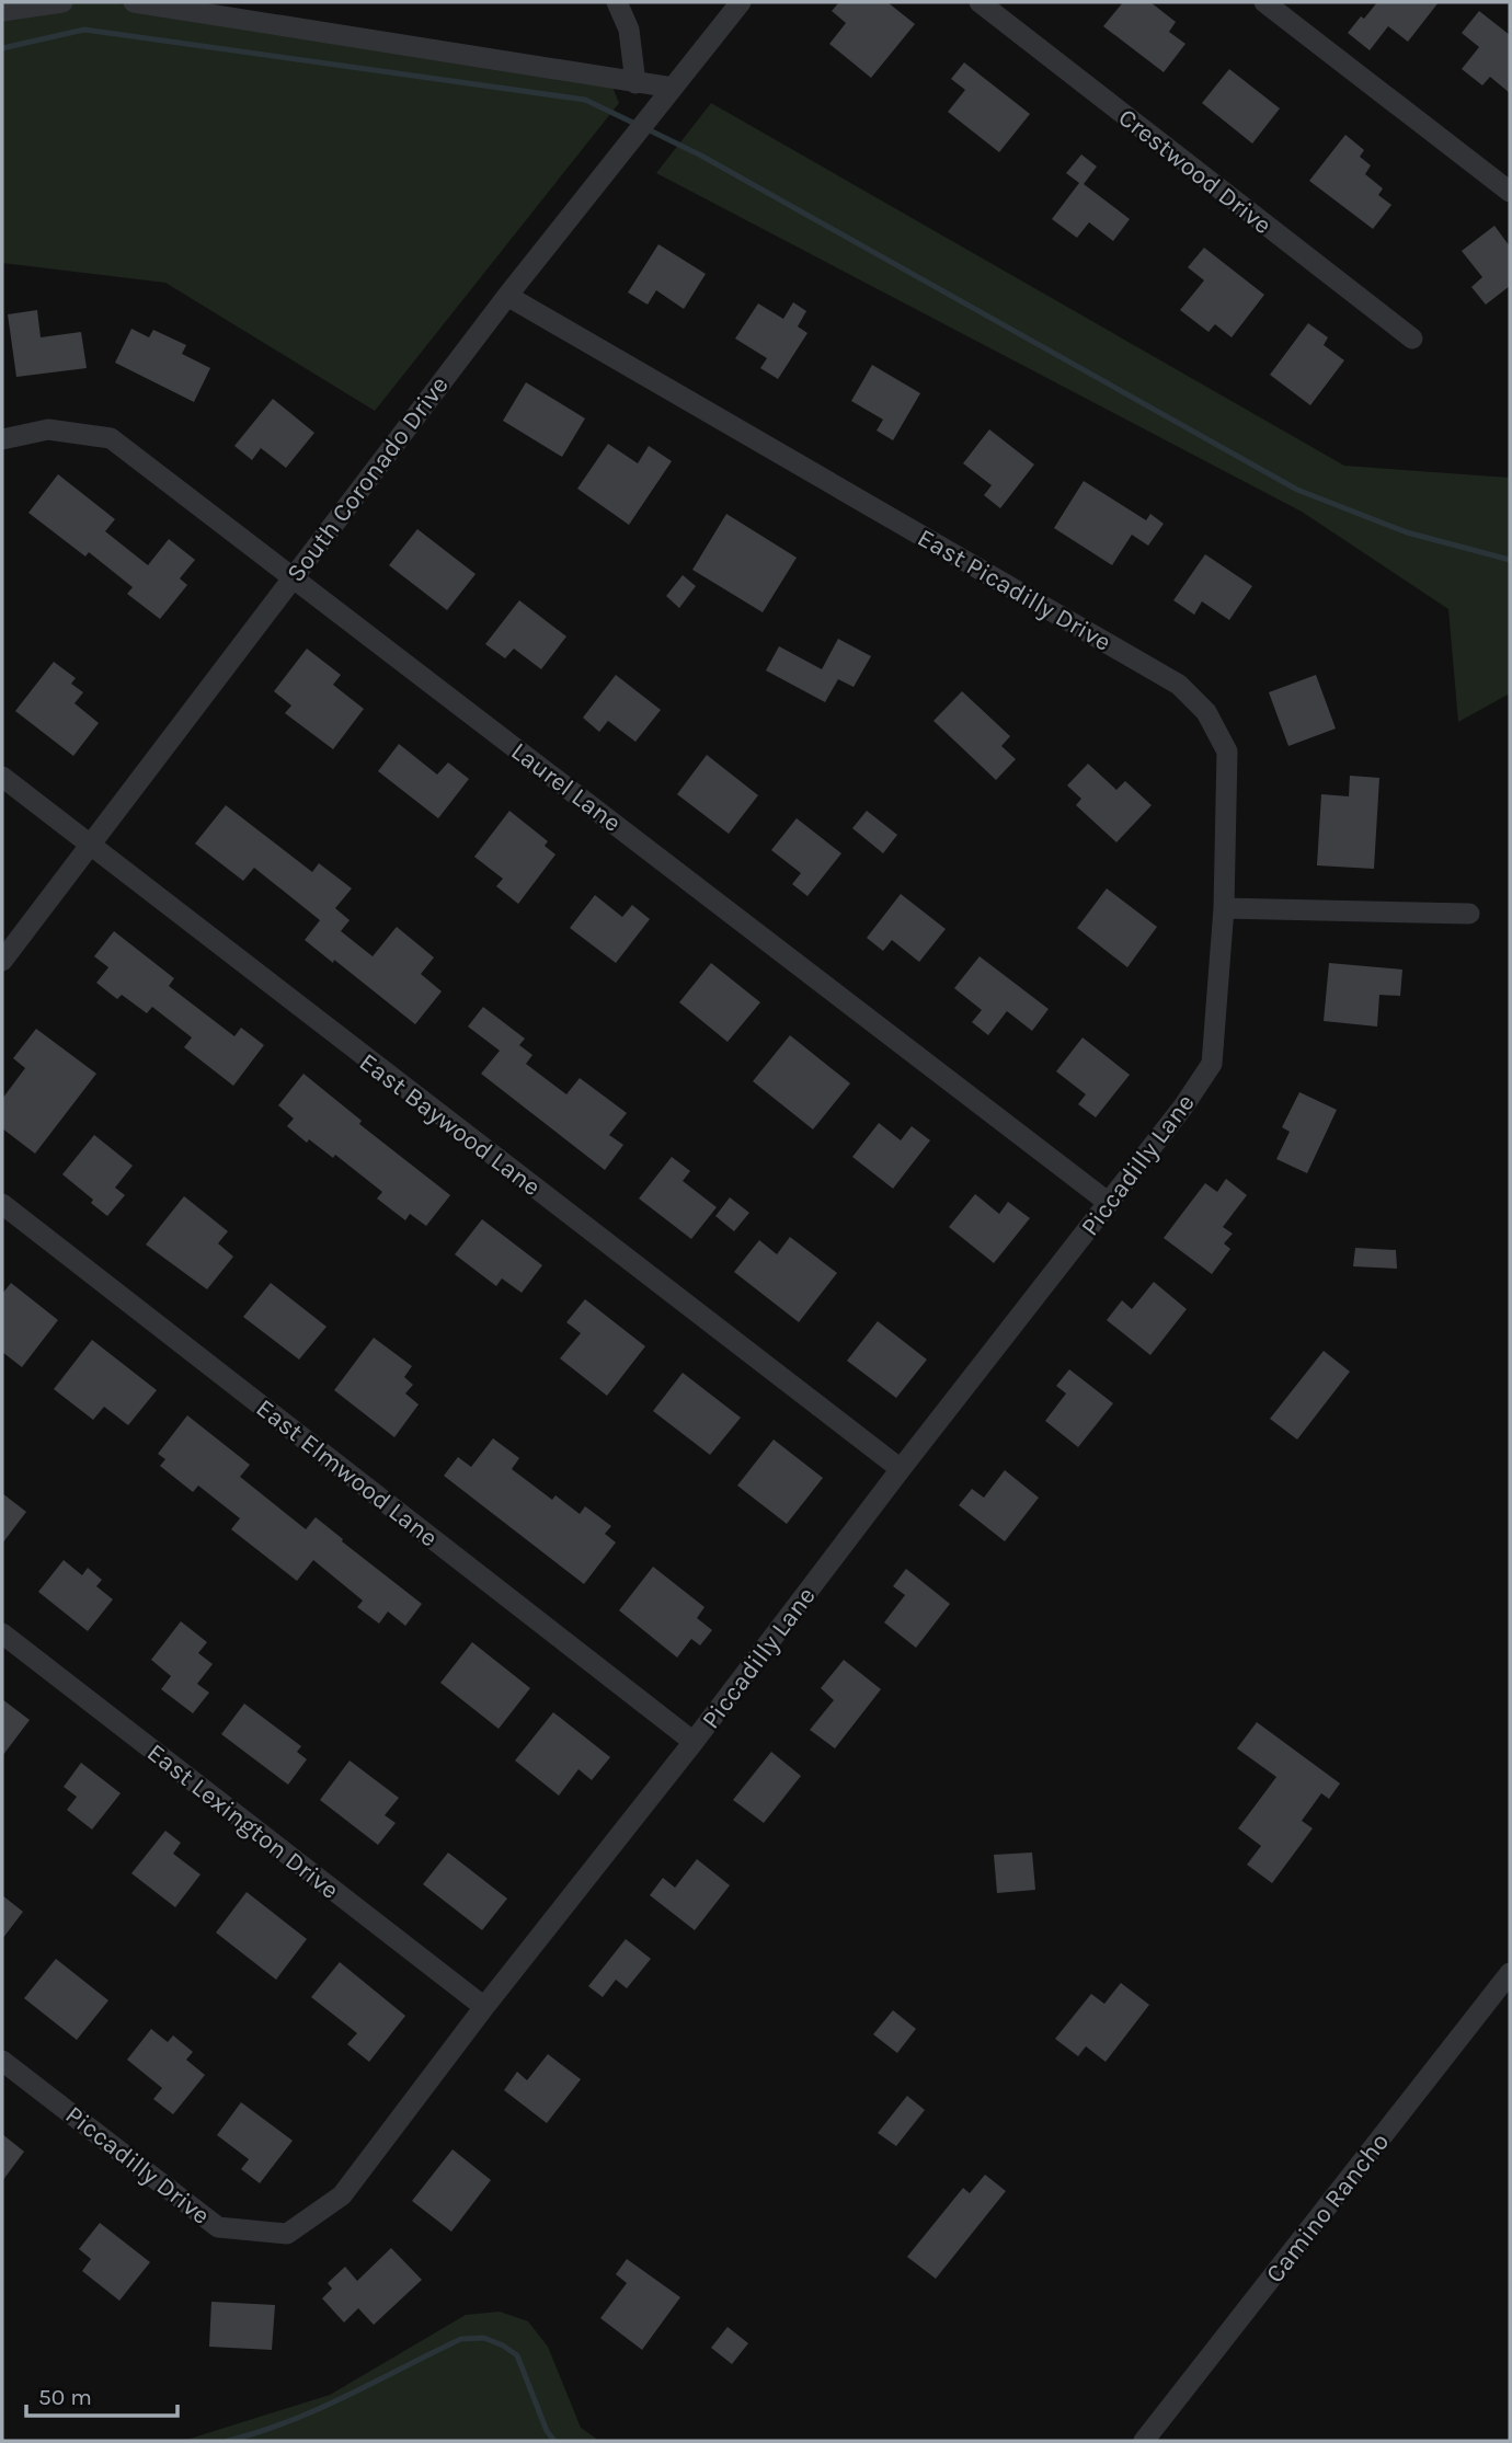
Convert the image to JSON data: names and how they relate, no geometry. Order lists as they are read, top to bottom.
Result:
{
  "streets": {
    "street": [
      "Crestwood Drive",
      "South Coronado Drive",
      "East Picadilly Drive",
      "Laurel Lane",
      "East Baywood Lane",
      "Piccadilly Lane",
      "East Elmwood Lane",
      "East Lexington Drive",
      "Piccadilly Drive",
      "Camino Rancho"
    ]
  },
  "crossings": [
    ["South Coronado Drive", "East Picadilly Drive"],
    ["South Coronado Drive", "Laurel Lane"],
    ["South Coronado Drive", "East Baywood Lane"],
    ["East Picadilly Drive", "Piccadilly Lane"],
    ["Laurel Lane", "Piccadilly Lane"],
    ["East Baywood Lane", "Piccadilly Lane"],
    ["Piccadilly Lane", "East Elmwood Lane"],
    ["Piccadilly Lane", "East Lexington Drive"],
    ["Piccadilly Lane", "Piccadilly Drive"]
  ],
  "scale_bar": "50 m"
}
